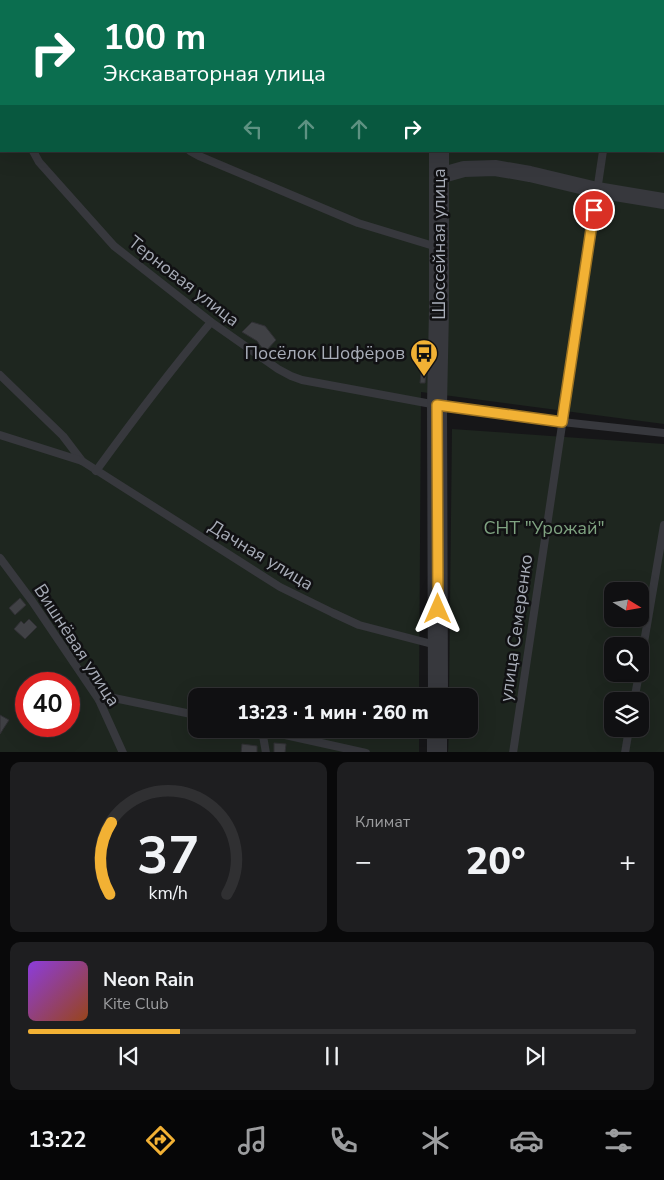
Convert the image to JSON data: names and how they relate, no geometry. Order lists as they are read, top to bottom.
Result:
{
  "streets": {
    "street": ["Шоссейная улица"],
    "lane": [
      "Терновая улица",
      "Дачная улица",
      "улица Семеренко",
      "Вишнёвая улица"
    ]
  },
  "crossings": [
    ["Шоссейная улица", "Терновая улица"],
    ["Шоссейная улица", "Дачная улица"],
    ["Терновая улица", "улица Семеренко"]
  ],
  "parks": ["СНТ \"Урожай\""],
  "places": {
    "bus stop": ["Посёлок Шофёров"]
  },
  "north": "right",
  "page": {
    "turn": ["100 m", "Экскаваторная улица"],
    "limit": "40",
    "trip": "13:23 · 1 мин · 260 m",
    "tile": "Климат",
    "heat": ["−", "20°", "+"],
    "song": ["Neon Rain", "Kite Club"],
    "tabs": "13:22",
    "gauge": ["37", "km/h"]
  }
}
